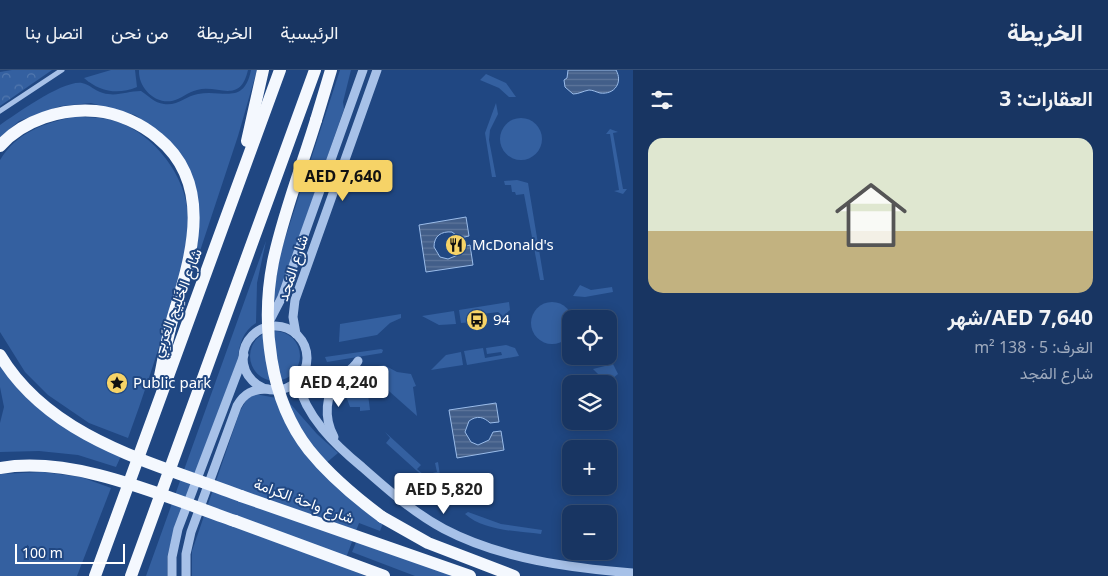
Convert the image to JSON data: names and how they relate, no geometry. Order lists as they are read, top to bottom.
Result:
{
  "streets": {
    "highway": ["شارع الخَلِيج العَربِي", "شارع واحة الكرامة"],
    "street": ["شارع المَجد"]
  },
  "places": {
    "restaurant": ["McDonald's"],
    "bus stop": ["94"],
    "place": ["Public park"]
  },
  "scale_bar": "100 m",
  "page": {
    "header": "الخريطة",
    "nav": [
      "الرئيسية",
      "الخريطة",
      "من نحن",
      "اتصل بنا"
    ],
    "heading": "العقارات: 3",
    "list": [
      {
        "name": "AED 7,640/شهر",
        "note": "الغرف: 5 · 138 m² · شارع المَجد"
      }
    ],
    "price": ["AED 7,640", "AED 4,240", "AED 5,820"],
    "map_buttons": ["+", "−"],
    "scale": "100 m"
  }
}
